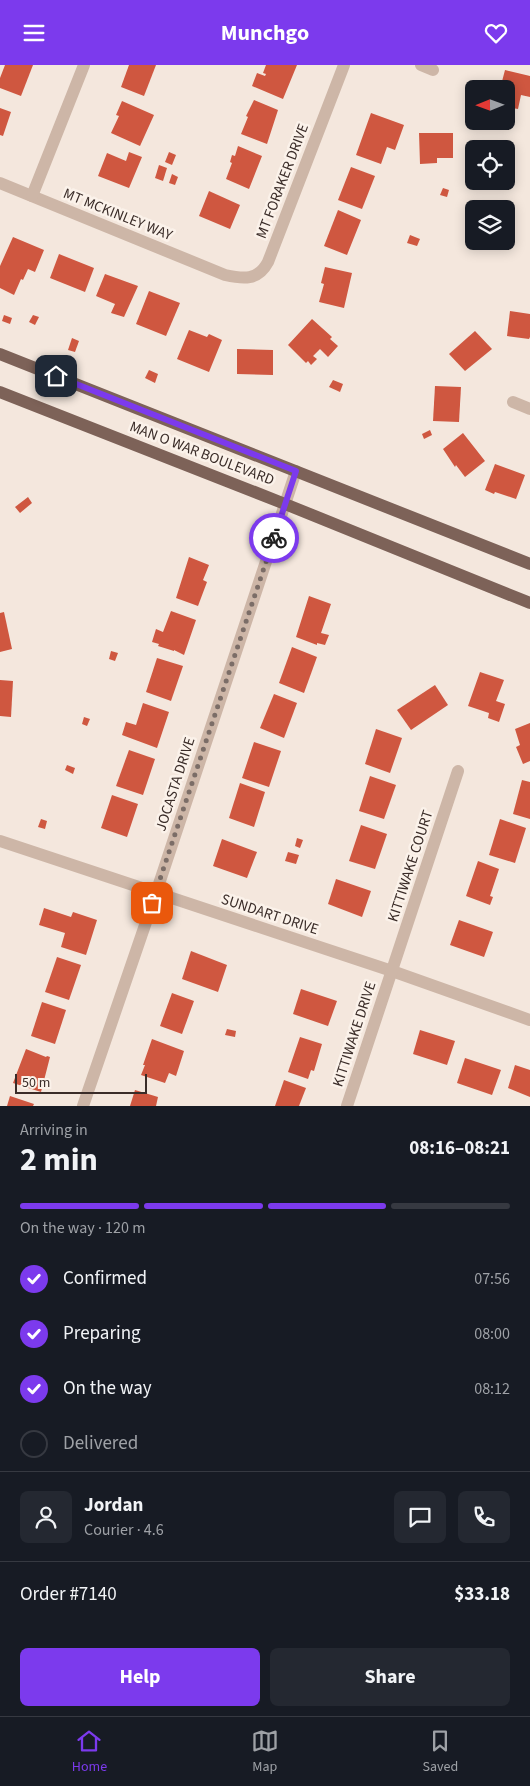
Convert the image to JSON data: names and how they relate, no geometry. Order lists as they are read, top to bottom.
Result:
{
  "streets": {
    "main road": ["MAN O WAR BOULEVARD"],
    "street": [
      "MT FORAKER DRIVE",
      "MT MCKINLEY WAY",
      "JOCASTA DRIVE",
      "KITTIWAKE COURT",
      "SUNDART DRIVE",
      "KITTIWAKE DRIVE"
    ]
  },
  "crossings": [
    ["MT FORAKER DRIVE", "MT MCKINLEY WAY"],
    ["MAN O WAR BOULEVARD", "JOCASTA DRIVE"],
    ["JOCASTA DRIVE", "SUNDART DRIVE"],
    ["KITTIWAKE COURT", "SUNDART DRIVE"],
    ["KITTIWAKE COURT", "KITTIWAKE DRIVE"],
    ["SUNDART DRIVE", "KITTIWAKE DRIVE"]
  ],
  "scale_bar": "50 m",
  "north": "left",
  "page": {
    "header": "Munchgo",
    "scale": "50 m",
    "heading": ["2 min", "Arriving in", "08:16–08:21"],
    "panel": [
      "Jordan",
      "Courier · 4.6",
      "Order #7140",
      "$33.18"
    ],
    "bar": "On the way · 120 m",
    "list": [
      ["Confirmed", "07:56"],
      ["Preparing", "08:00"],
      ["On the way", "08:12"],
      "Delivered"
    ],
    "buttons": ["Help", "Share"],
    "tabs": ["Home", "Map", "Saved"]
  }
}
